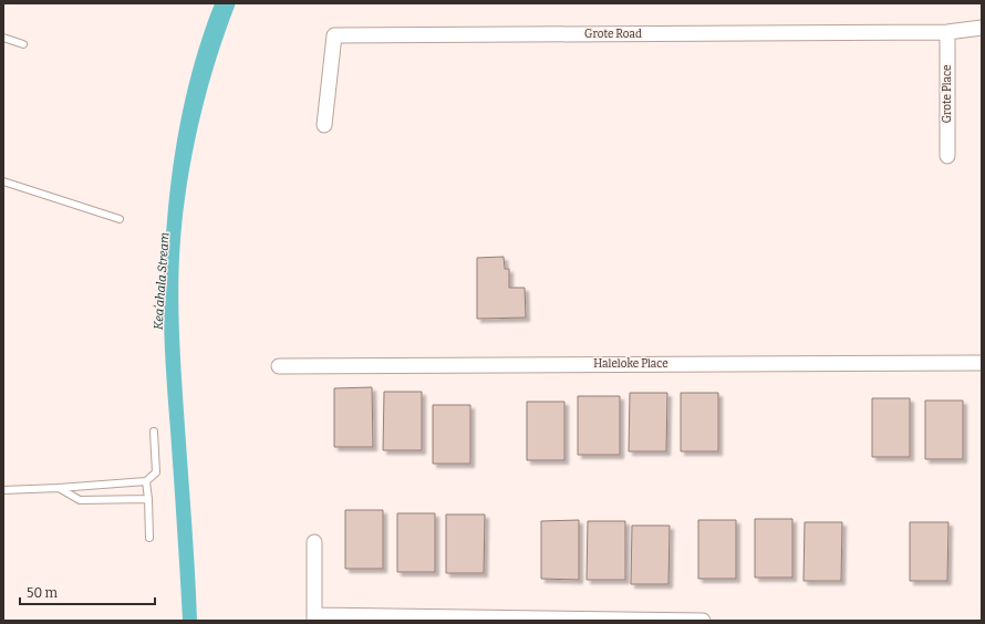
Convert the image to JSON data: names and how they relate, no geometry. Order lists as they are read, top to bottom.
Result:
{
  "streets": {
    "street": ["Grote Road", "Grote Place", "Haleloke Place"]
  },
  "crossings": [
    ["Grote Road", "Grote Place"]
  ],
  "water": ["Keaʻahala Stream"],
  "scale_bar": "50 m"
}
